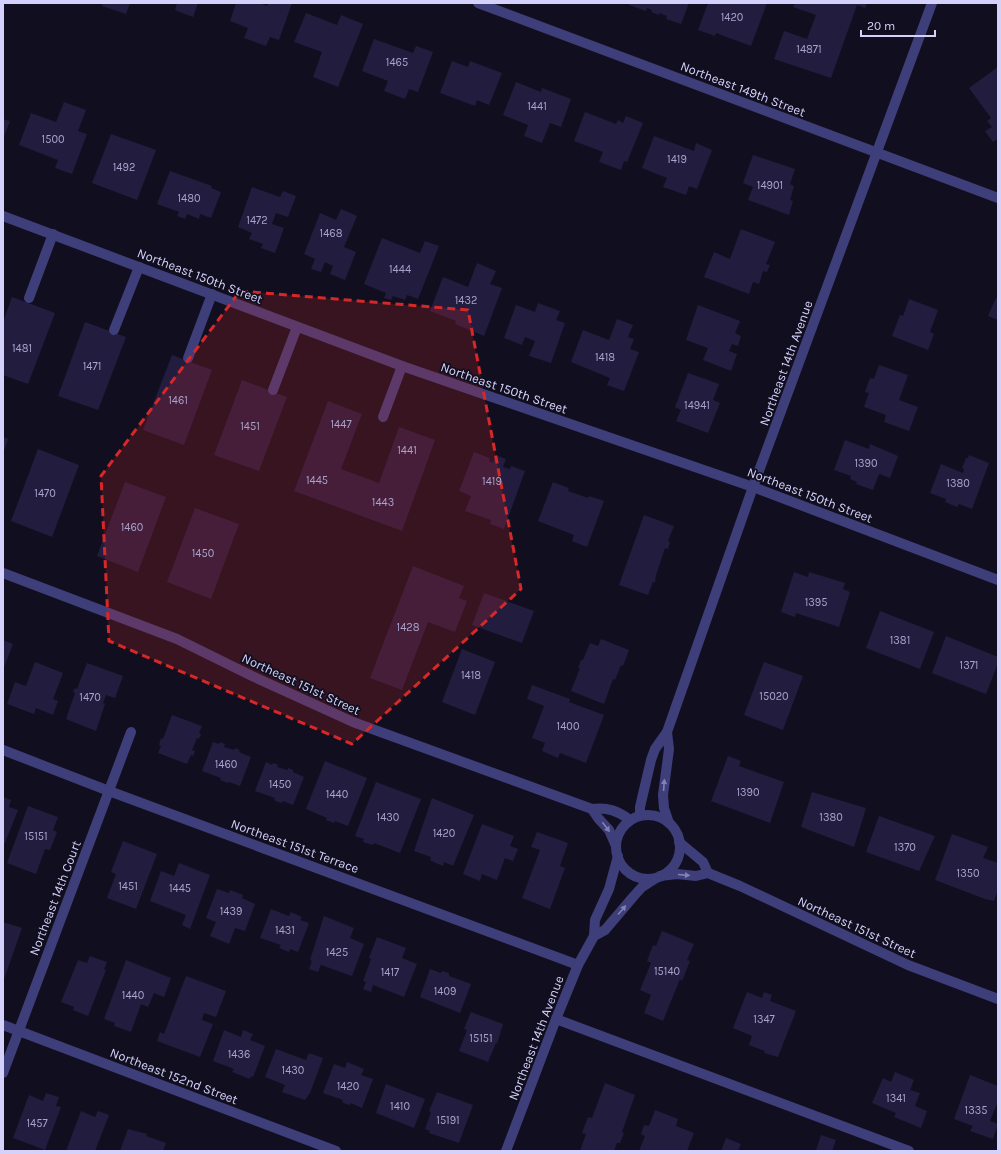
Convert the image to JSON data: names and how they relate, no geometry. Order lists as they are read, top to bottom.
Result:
{
  "streets": {
    "street": [
      "Northeast 149th Street",
      "Northeast 150th Street",
      "Northeast 14th Avenue",
      "Northeast 151st Street",
      "Northeast 151st Terrace",
      "Northeast 14th Court",
      "Northeast 152nd Street"
    ]
  },
  "crossings": [
    ["Northeast 149th Street", "Northeast 14th Avenue"],
    ["Northeast 150th Street", "Northeast 14th Avenue"],
    ["Northeast 14th Avenue", "Northeast 151st Street"],
    ["Northeast 14th Avenue", "Northeast 151st Terrace"],
    ["Northeast 151st Terrace", "Northeast 14th Court"],
    ["Northeast 14th Court", "Northeast 152nd Street"]
  ],
  "house_numbers": [
    "1420",
    "14871",
    "1465",
    "1441",
    "1500",
    "1419",
    "1492",
    "14901",
    "1480",
    "1472",
    "1468",
    "1444",
    "1432",
    "1481",
    "1418",
    "1471",
    "1461",
    "14941",
    "1447",
    "1451",
    "1441",
    "1390",
    "1445",
    "1419",
    "1380",
    "1470",
    "1443",
    "1460",
    "1450",
    "1395",
    "1428",
    "1381",
    "1371",
    "1418",
    "15020",
    "1470",
    "1400",
    "1460",
    "1450",
    "1390",
    "1440",
    "1430",
    "1380",
    "1420",
    "15151",
    "1370",
    "1350",
    "1451",
    "1445",
    "1439",
    "1431",
    "1425",
    "15140",
    "1417",
    "1409",
    "1440",
    "1347",
    "15151",
    "1436",
    "1430",
    "1420",
    "1341",
    "1410",
    "1335",
    "15191",
    "1457"
  ],
  "scale_bar": "20 m"
}
